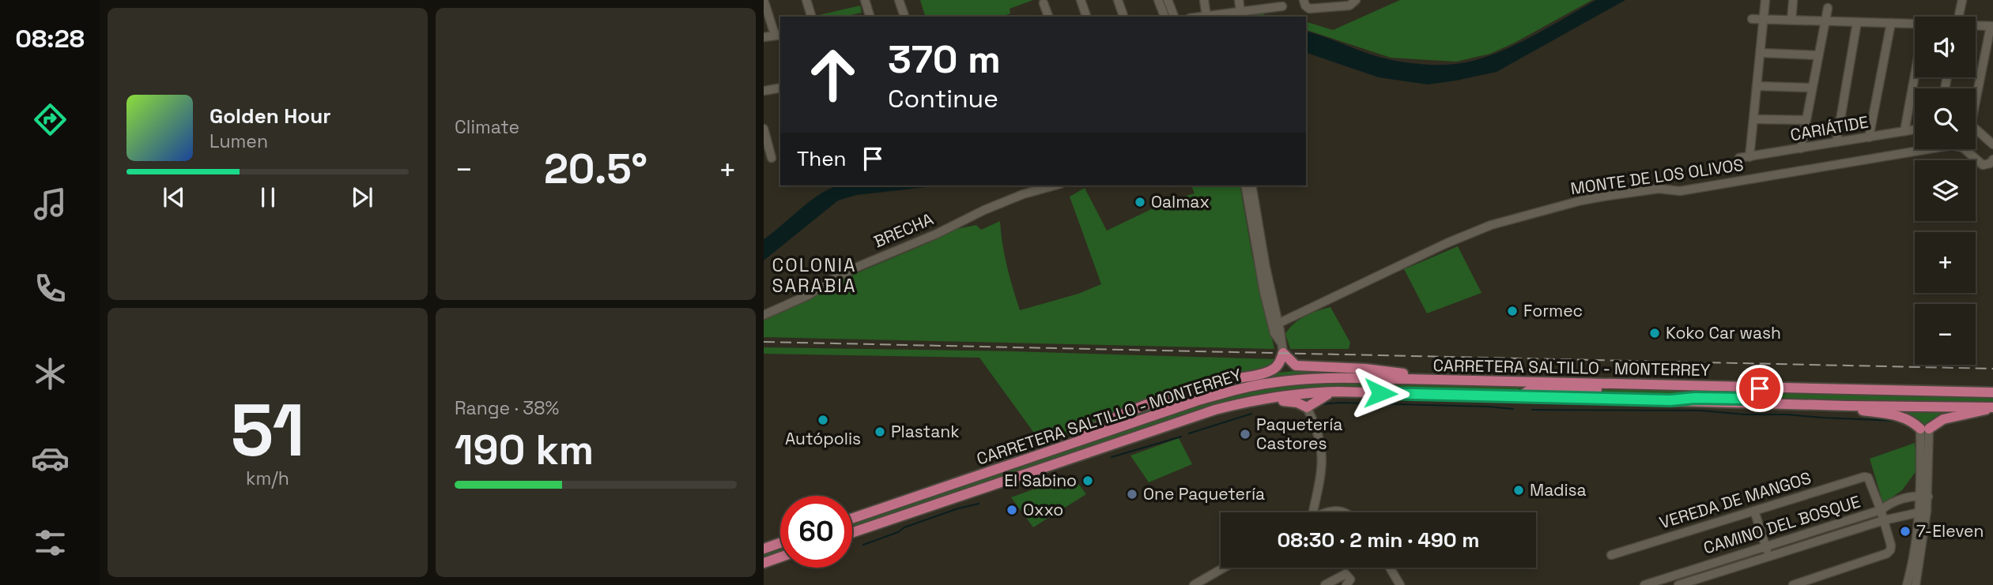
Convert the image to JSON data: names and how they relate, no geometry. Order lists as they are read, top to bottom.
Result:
{
  "streets": {
    "main road": ["CARRETERA SALTILLO - MONTERREY"],
    "street": [
      "CARIÁTIDE",
      "MONTE DE LOS OLIVOS",
      "BRECHA",
      "VEREDA DE MANGOS",
      "CAMINO DEL BOSQUE"
    ]
  },
  "crossings": [
    ["VEREDA DE MANGOS", "CAMINO DEL BOSQUE"]
  ],
  "districts": ["COLONIA SARABIA"],
  "places": [
    "Oalmax",
    "Formec",
    "Koko Car wash",
    "Autópolis",
    "Plastank",
    "Paquetería Castores",
    "El Sabino",
    "Madisa",
    "One Paquetería",
    "Oxxo",
    "7-Eleven"
  ],
  "page": {
    "tabs": "08:28",
    "tile": [
      "Climate",
      ["51", "km/h"],
      ["Range · 38%", "190 km"]
    ],
    "map_buttons": ["+", "−"],
    "turn": ["370 m", "Continue"],
    "song": ["Golden Hour", "Lumen"],
    "then": "Then",
    "heat": ["−", "20.5°", "+"],
    "limit": "60",
    "trip": "08:30 · 2 min · 490 m"
  }
}
